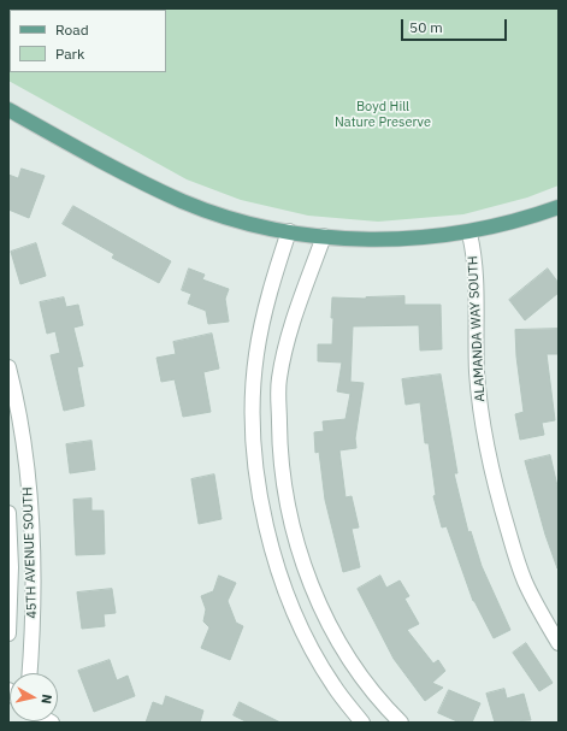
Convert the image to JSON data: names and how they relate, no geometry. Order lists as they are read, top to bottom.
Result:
{
  "streets": {
    "street": ["ALAMANDA WAY SOUTH", "45TH AVENUE SOUTH"]
  },
  "parks": ["Boyd Hill Nature Preserve"],
  "legend": ["Road", "Park"],
  "scale_bar": "50 m",
  "north": "right"
}
